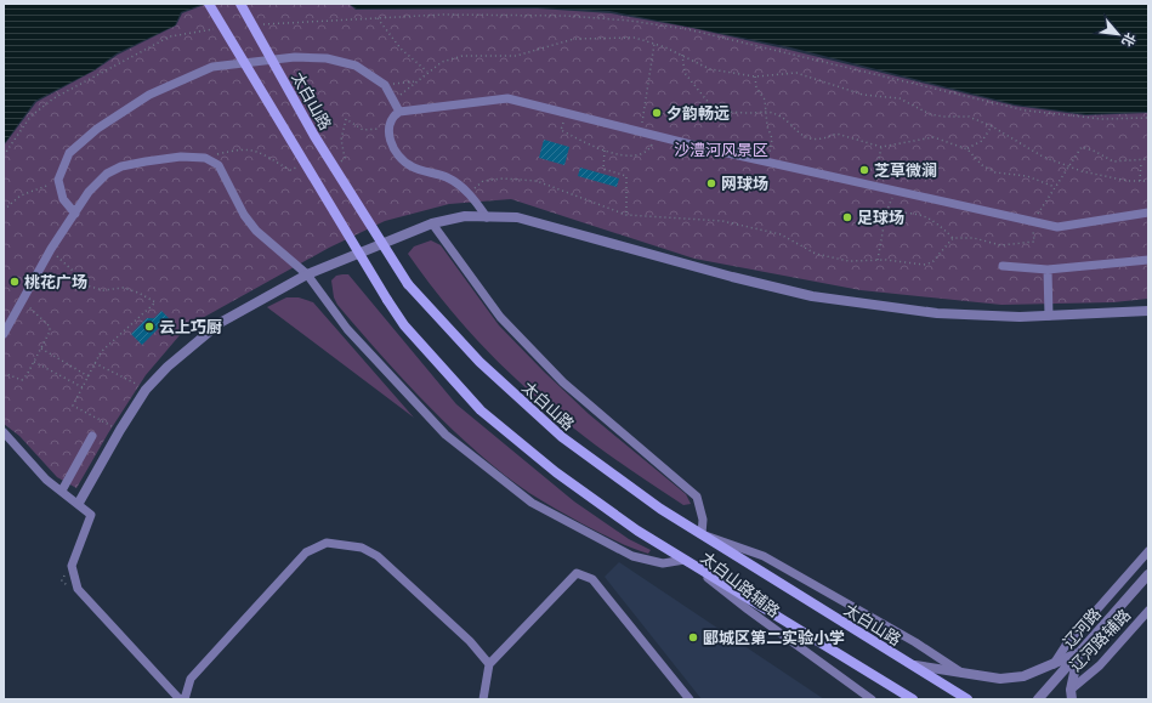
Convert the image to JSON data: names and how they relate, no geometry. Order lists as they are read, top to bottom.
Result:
{
  "streets": {
    "main road": ["太白山路"],
    "street": ["太白山路辅路", "辽河路", "辽河路辅路"]
  },
  "crossings": [
    ["太白山路", "太白山路辅路"]
  ],
  "parks": ["沙澧河风景区"],
  "places": [
    "夕韵畅远",
    "芝草微澜",
    "网球场",
    "足球场",
    "桃花广场",
    "云上巧厨",
    "郾城区第二实验小学"
  ],
  "north": "bottom right"
}
